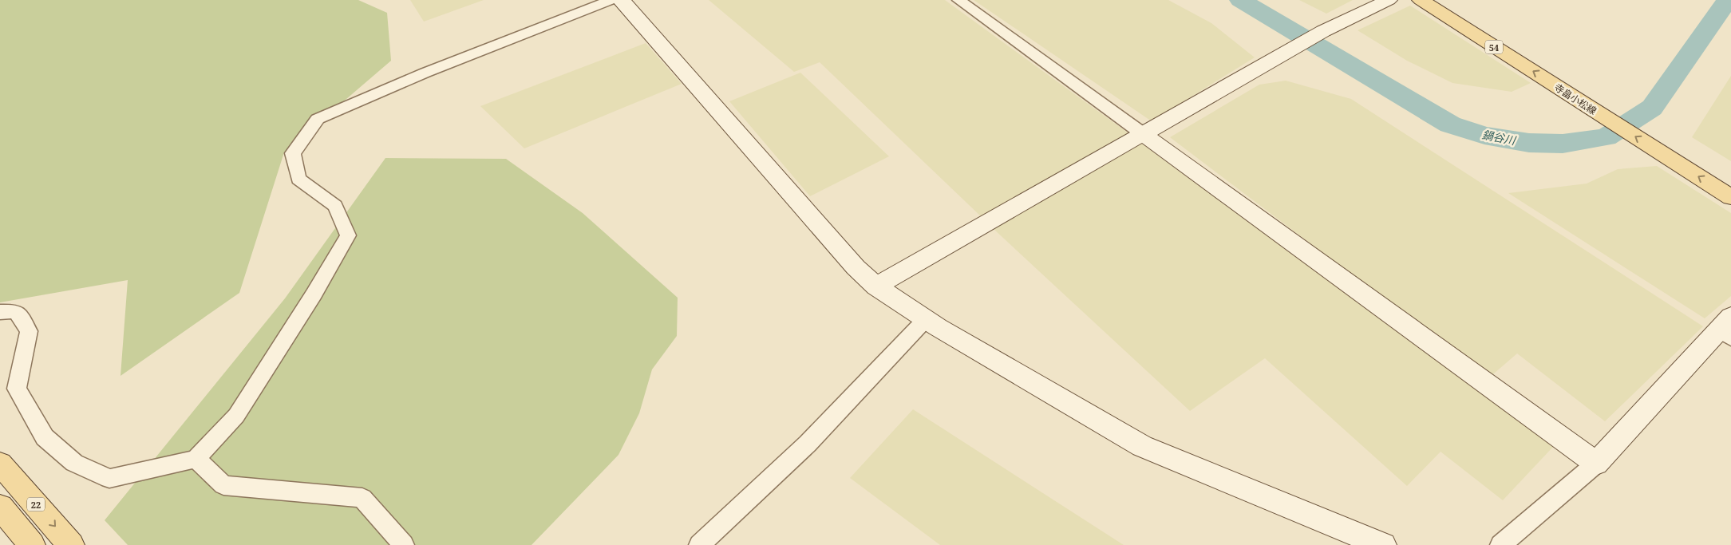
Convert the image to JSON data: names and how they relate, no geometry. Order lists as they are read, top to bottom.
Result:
{
  "streets": {
    "main road": ["54", "寺畠小松線", "22"]
  },
  "water": ["鍋谷川"]
}
